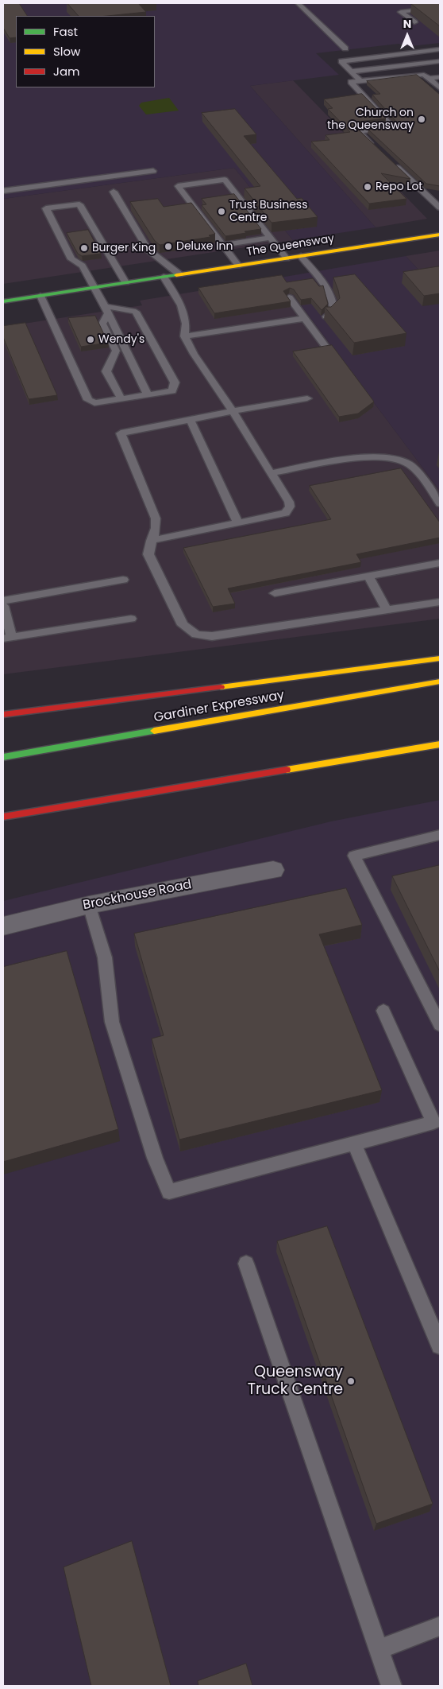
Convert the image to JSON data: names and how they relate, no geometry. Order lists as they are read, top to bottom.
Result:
{
  "streets": {
    "main road": ["The Queensway", "Gardiner Expressway"],
    "street": ["Brockhouse Road"]
  },
  "places": [
    "Church on the Queensway",
    "Repo Lot",
    "Trust Business Centre",
    "Deluxe Inn",
    "Burger King",
    "Wendy's",
    "Queensway Truck Centre"
  ],
  "legend": ["Fast", "Slow", "Jam"],
  "north": "top"
}
